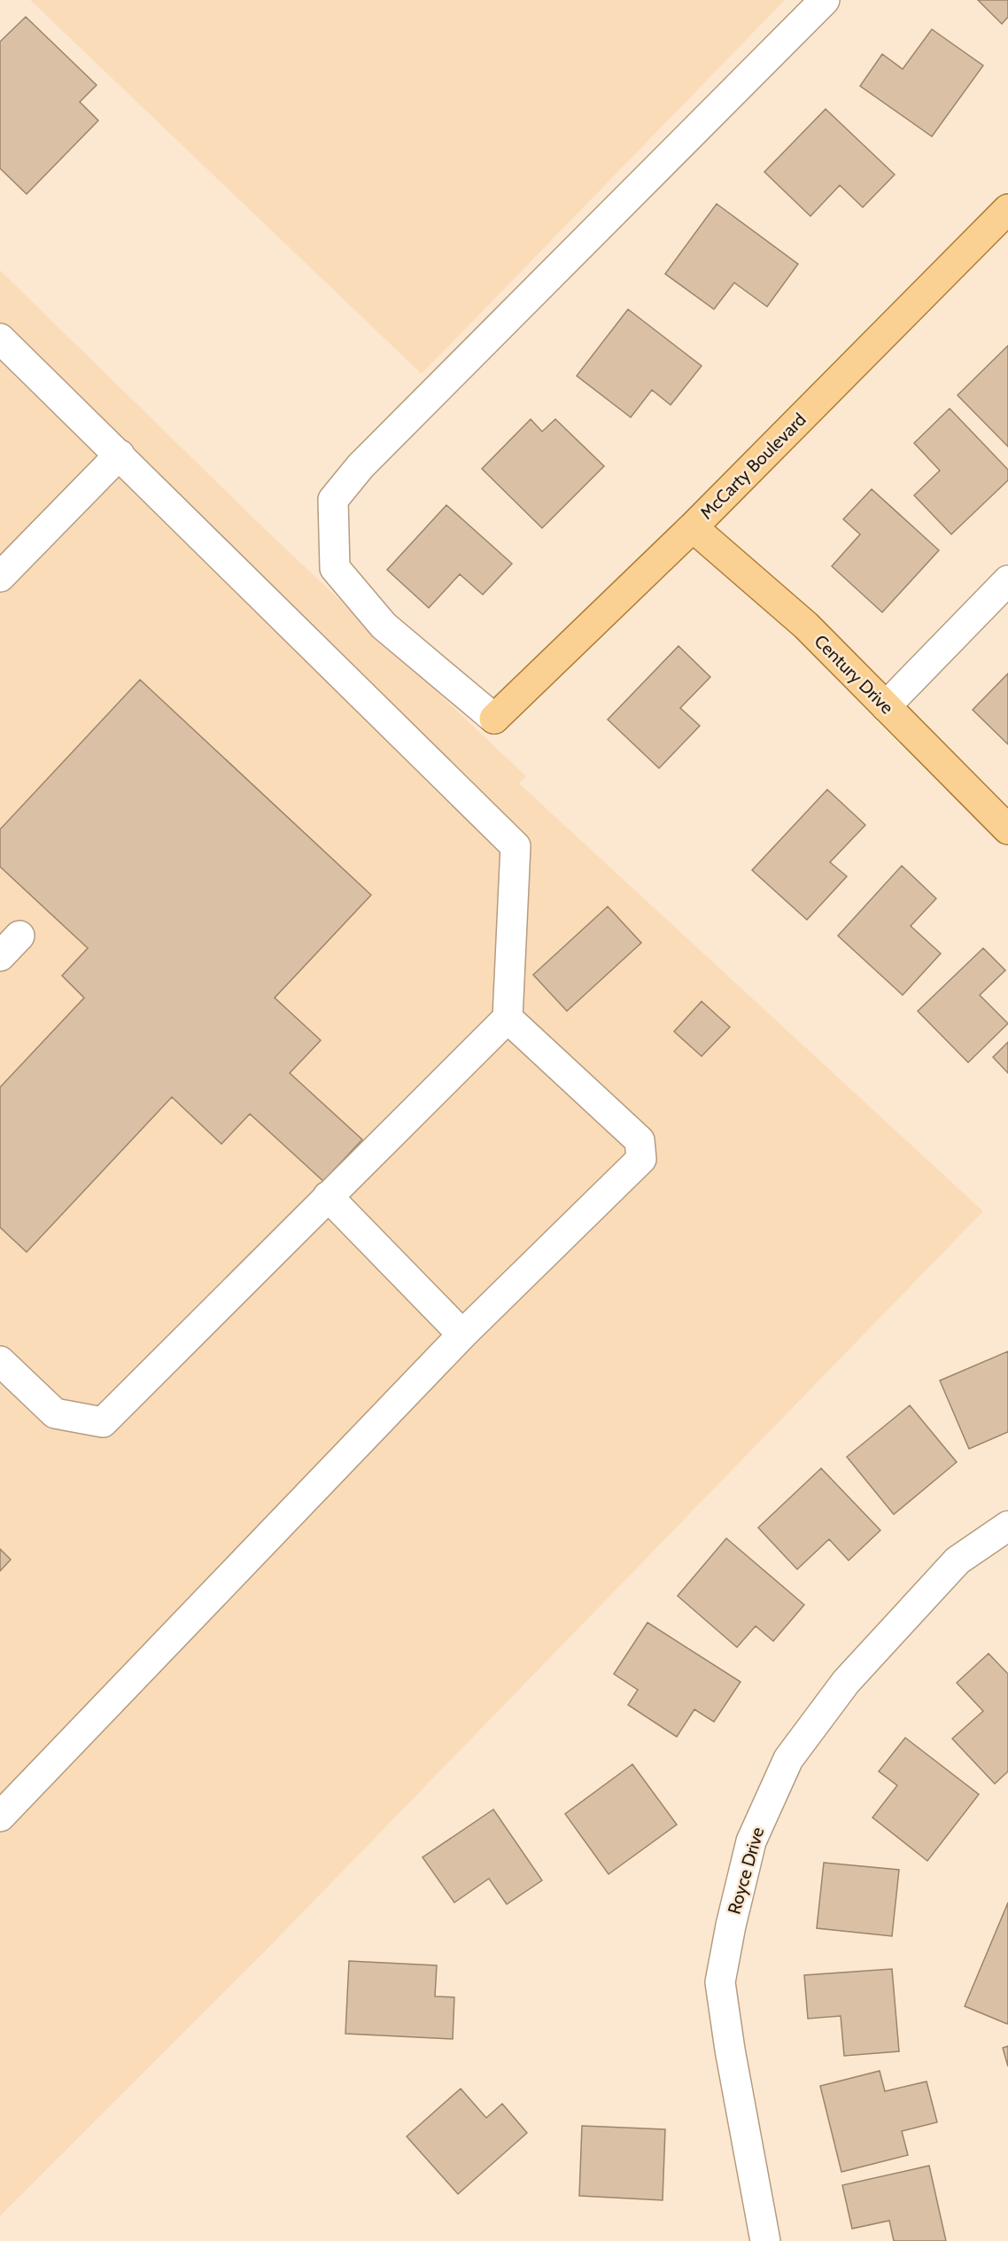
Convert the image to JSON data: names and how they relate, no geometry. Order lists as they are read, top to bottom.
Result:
{
  "streets": {
    "main road": ["McCarty Boulevard", "Century Drive"],
    "street": ["Royce Drive"]
  },
  "crossings": [
    ["McCarty Boulevard", "Century Drive"]
  ]
}
